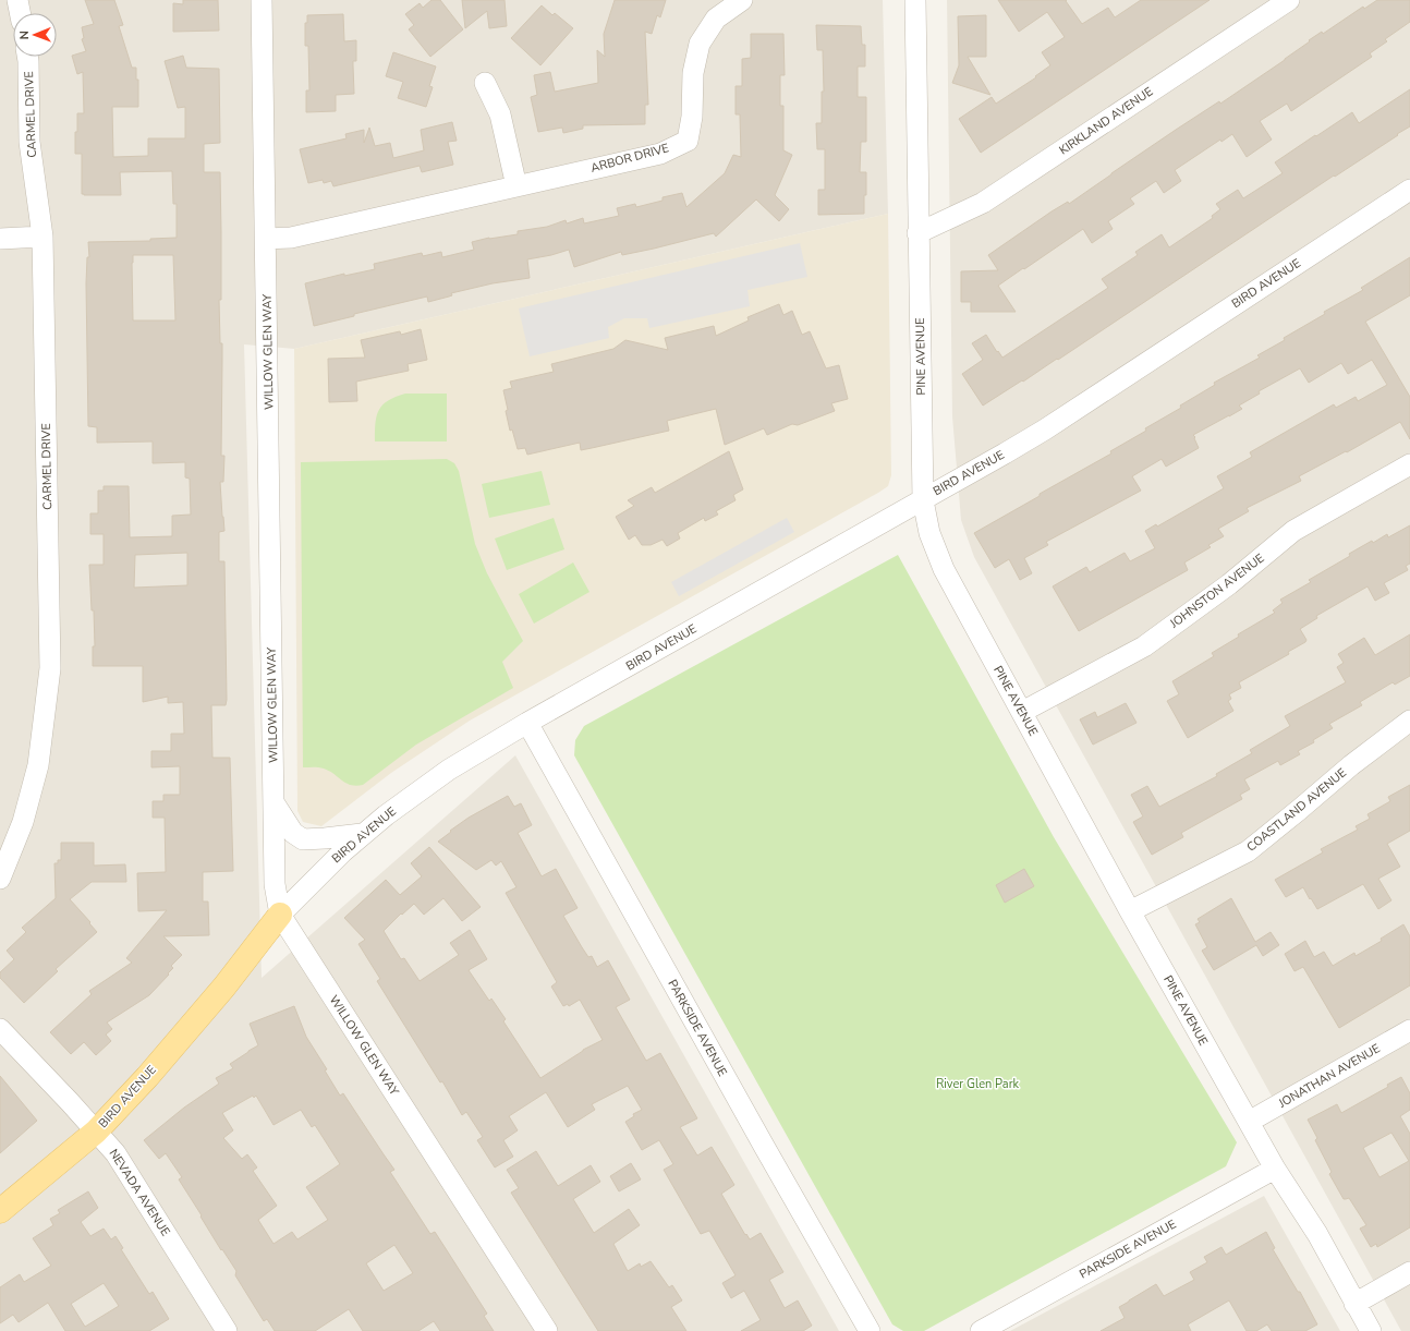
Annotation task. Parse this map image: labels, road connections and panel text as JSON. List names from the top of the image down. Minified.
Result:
{"streets":{"main road":["BIRD AVENUE"],"street":["CARMEL DRIVE","KIRKLAND AVENUE","ARBOR DRIVE","WILLOW GLEN WAY","PINE AVENUE","JOHNSTON AVENUE","COASTLAND AVENUE","PARKSIDE AVENUE","JONATHAN AVENUE","NEVADA AVENUE"]},"crossings":[["KIRKLAND AVENUE","PINE AVENUE"],["ARBOR DRIVE","WILLOW GLEN WAY"],["BIRD AVENUE","WILLOW GLEN WAY"],["BIRD AVENUE","PINE AVENUE"],["BIRD AVENUE","PARKSIDE AVENUE"],["BIRD AVENUE","NEVADA AVENUE"],["PINE AVENUE","JOHNSTON AVENUE"],["PINE AVENUE","COASTLAND AVENUE"],["PINE AVENUE","PARKSIDE AVENUE"],["PINE AVENUE","JONATHAN AVENUE"]],"parks":["River Glen Park"],"north":"left"}
